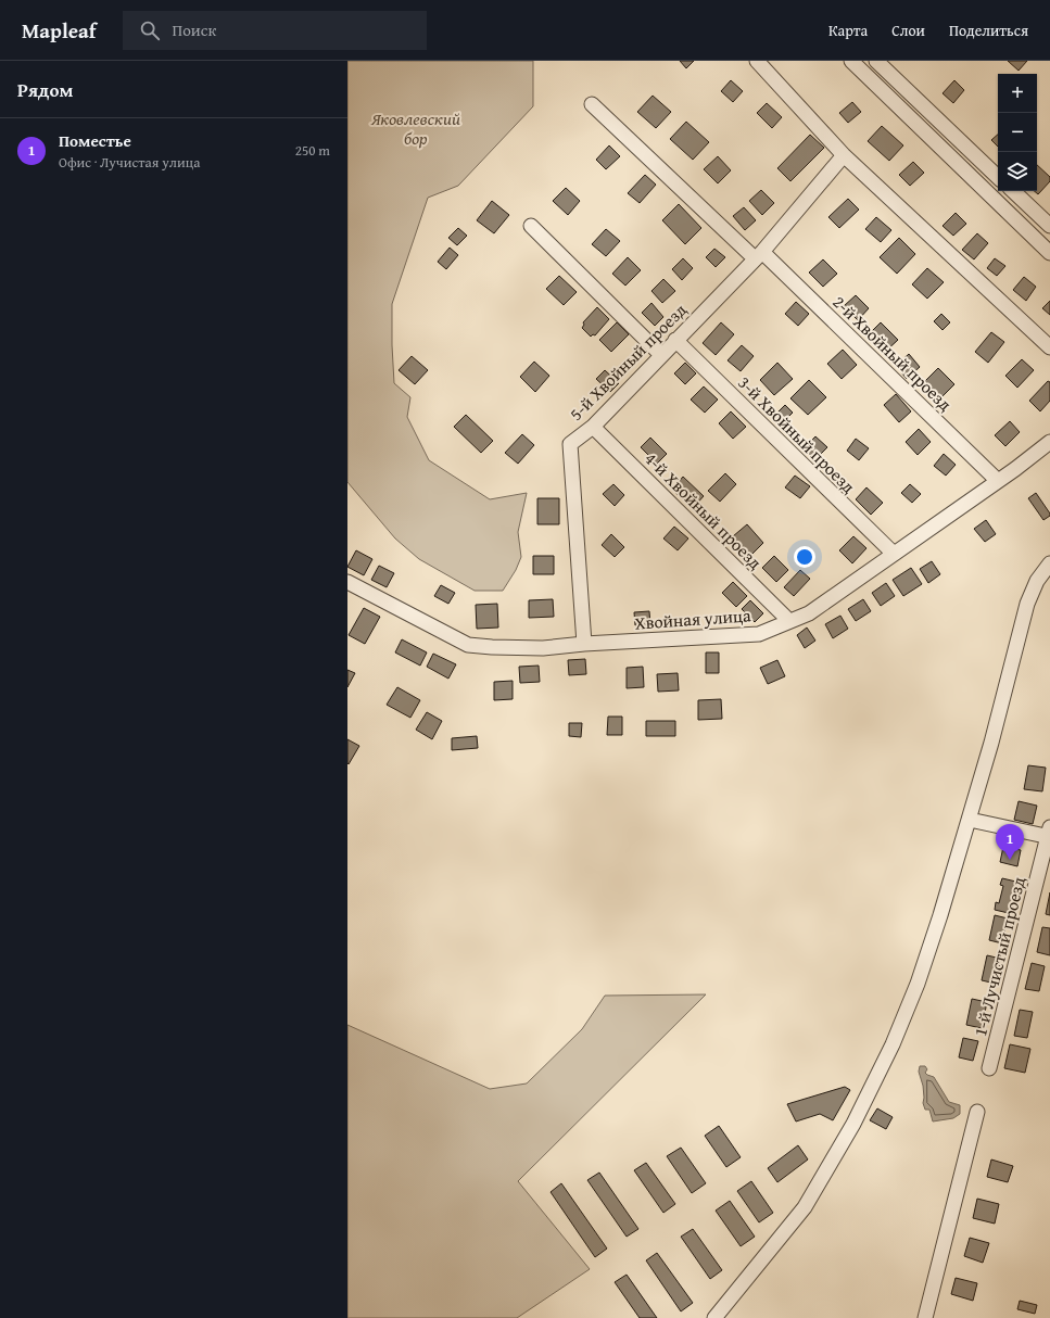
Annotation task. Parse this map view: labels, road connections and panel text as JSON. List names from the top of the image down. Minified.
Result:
{"streets":{"street":["2-й Хвойный проезд","5-й Хвойный проезд","3-й Хвойный проезд","4-й Хвойный проезд","Хвойная улица","1-й Лучистый проезд"]},"crossings":[["2-й Хвойный проезд","5-й Хвойный проезд"],["2-й Хвойный проезд","Хвойная улица"],["5-й Хвойный проезд","3-й Хвойный проезд"],["5-й Хвойный проезд","4-й Хвойный проезд"],["5-й Хвойный проезд","Хвойная улица"],["3-й Хвойный проезд","Хвойная улица"],["4-й Хвойный проезд","Хвойная улица"]],"parks":["Яковлевский бор"],"page":{"header":"Mapleaf","search":"Поиск","nav":["Карта","Слои","Поделиться"],"heading":"Рядом","map_buttons":["+","−"],"list":[{"mark":"1","name":"Поместье","note":"Офис · Лучистая улица","value":"250 m"}],"pins":"1"}}
